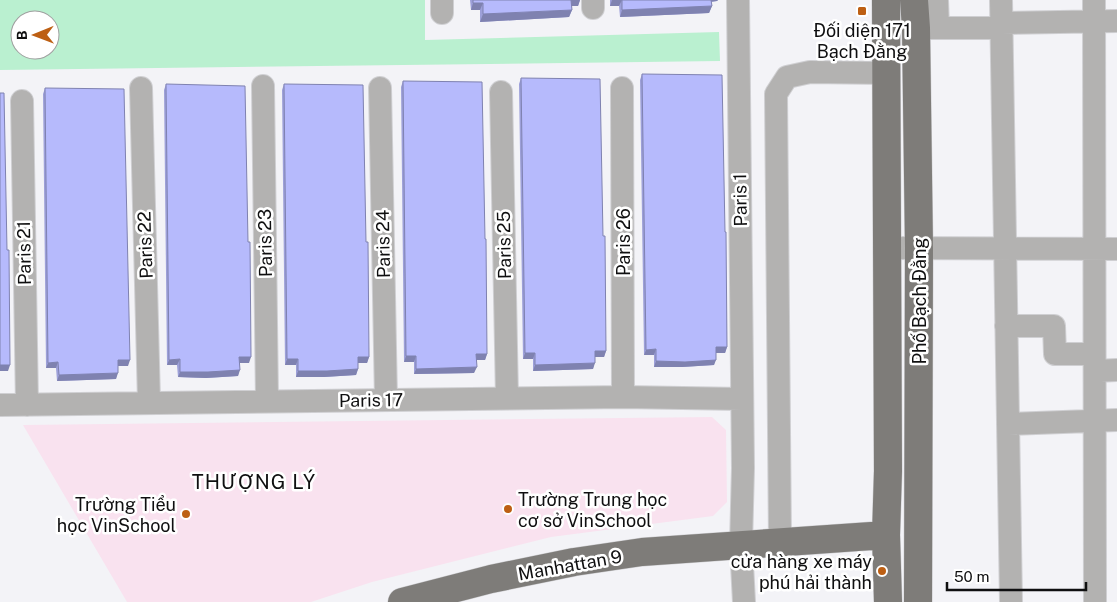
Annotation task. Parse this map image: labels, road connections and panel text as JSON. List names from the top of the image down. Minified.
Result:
{"streets":{"main road":["Phố Bạch Đằng","Manhattan 9"],"street":["Paris 1","Paris 26","Paris 23","Paris 24","Paris 22","Paris 25","Paris 21","Paris 17"]},"crossings":[["Paris 1","Paris 17"],["Paris 1","Manhattan 9"],["Paris 26","Paris 17"],["Paris 23","Paris 17"],["Paris 24","Paris 17"],["Paris 22","Paris 17"],["Paris 25","Paris 17"],["Paris 21","Paris 17"],["Phố Bạch Đằng","Manhattan 9"]],"districts":["THƯỢNG LÝ"],"places":{"transit":["Đối diện 171 Bạch Đằng"],"other":["Trường Trung học cơ sở VinSchool","Trường Tiểu học VinSchool","cửa hàng xe máy phú hải thành"]},"scale_bar":"50 m","north":"left"}
